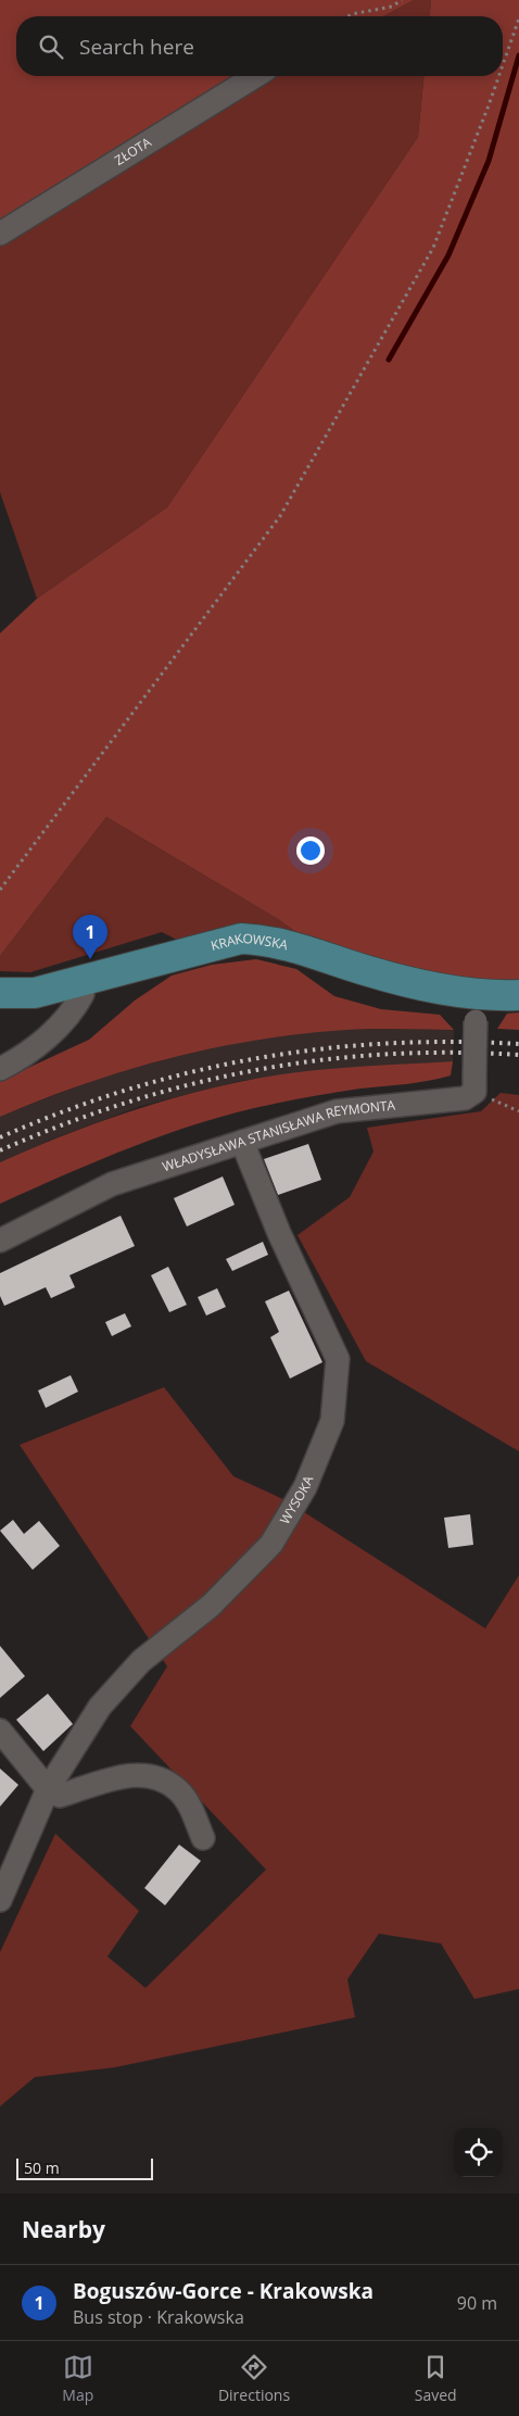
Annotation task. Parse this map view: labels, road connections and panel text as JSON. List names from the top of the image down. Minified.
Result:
{"streets":{"main road":["KRAKOWSKA"],"street":["ZŁOTA","WŁADYSŁAWA STANISŁAWA REYMONTA","WYSOKA"]},"crossings":[["WŁADYSŁAWA STANISŁAWA REYMONTA","WYSOKA"]],"scale_bar":"50 m","page":{"search":"Search here","pins":"1","scale":"50 m","heading":"Nearby","list":[{"mark":"1","name":"Boguszów-Gorce - Krakowska","note":"Bus stop · Krakowska","value":"90 m"}],"nav":["Map","Directions","Saved"]}}
